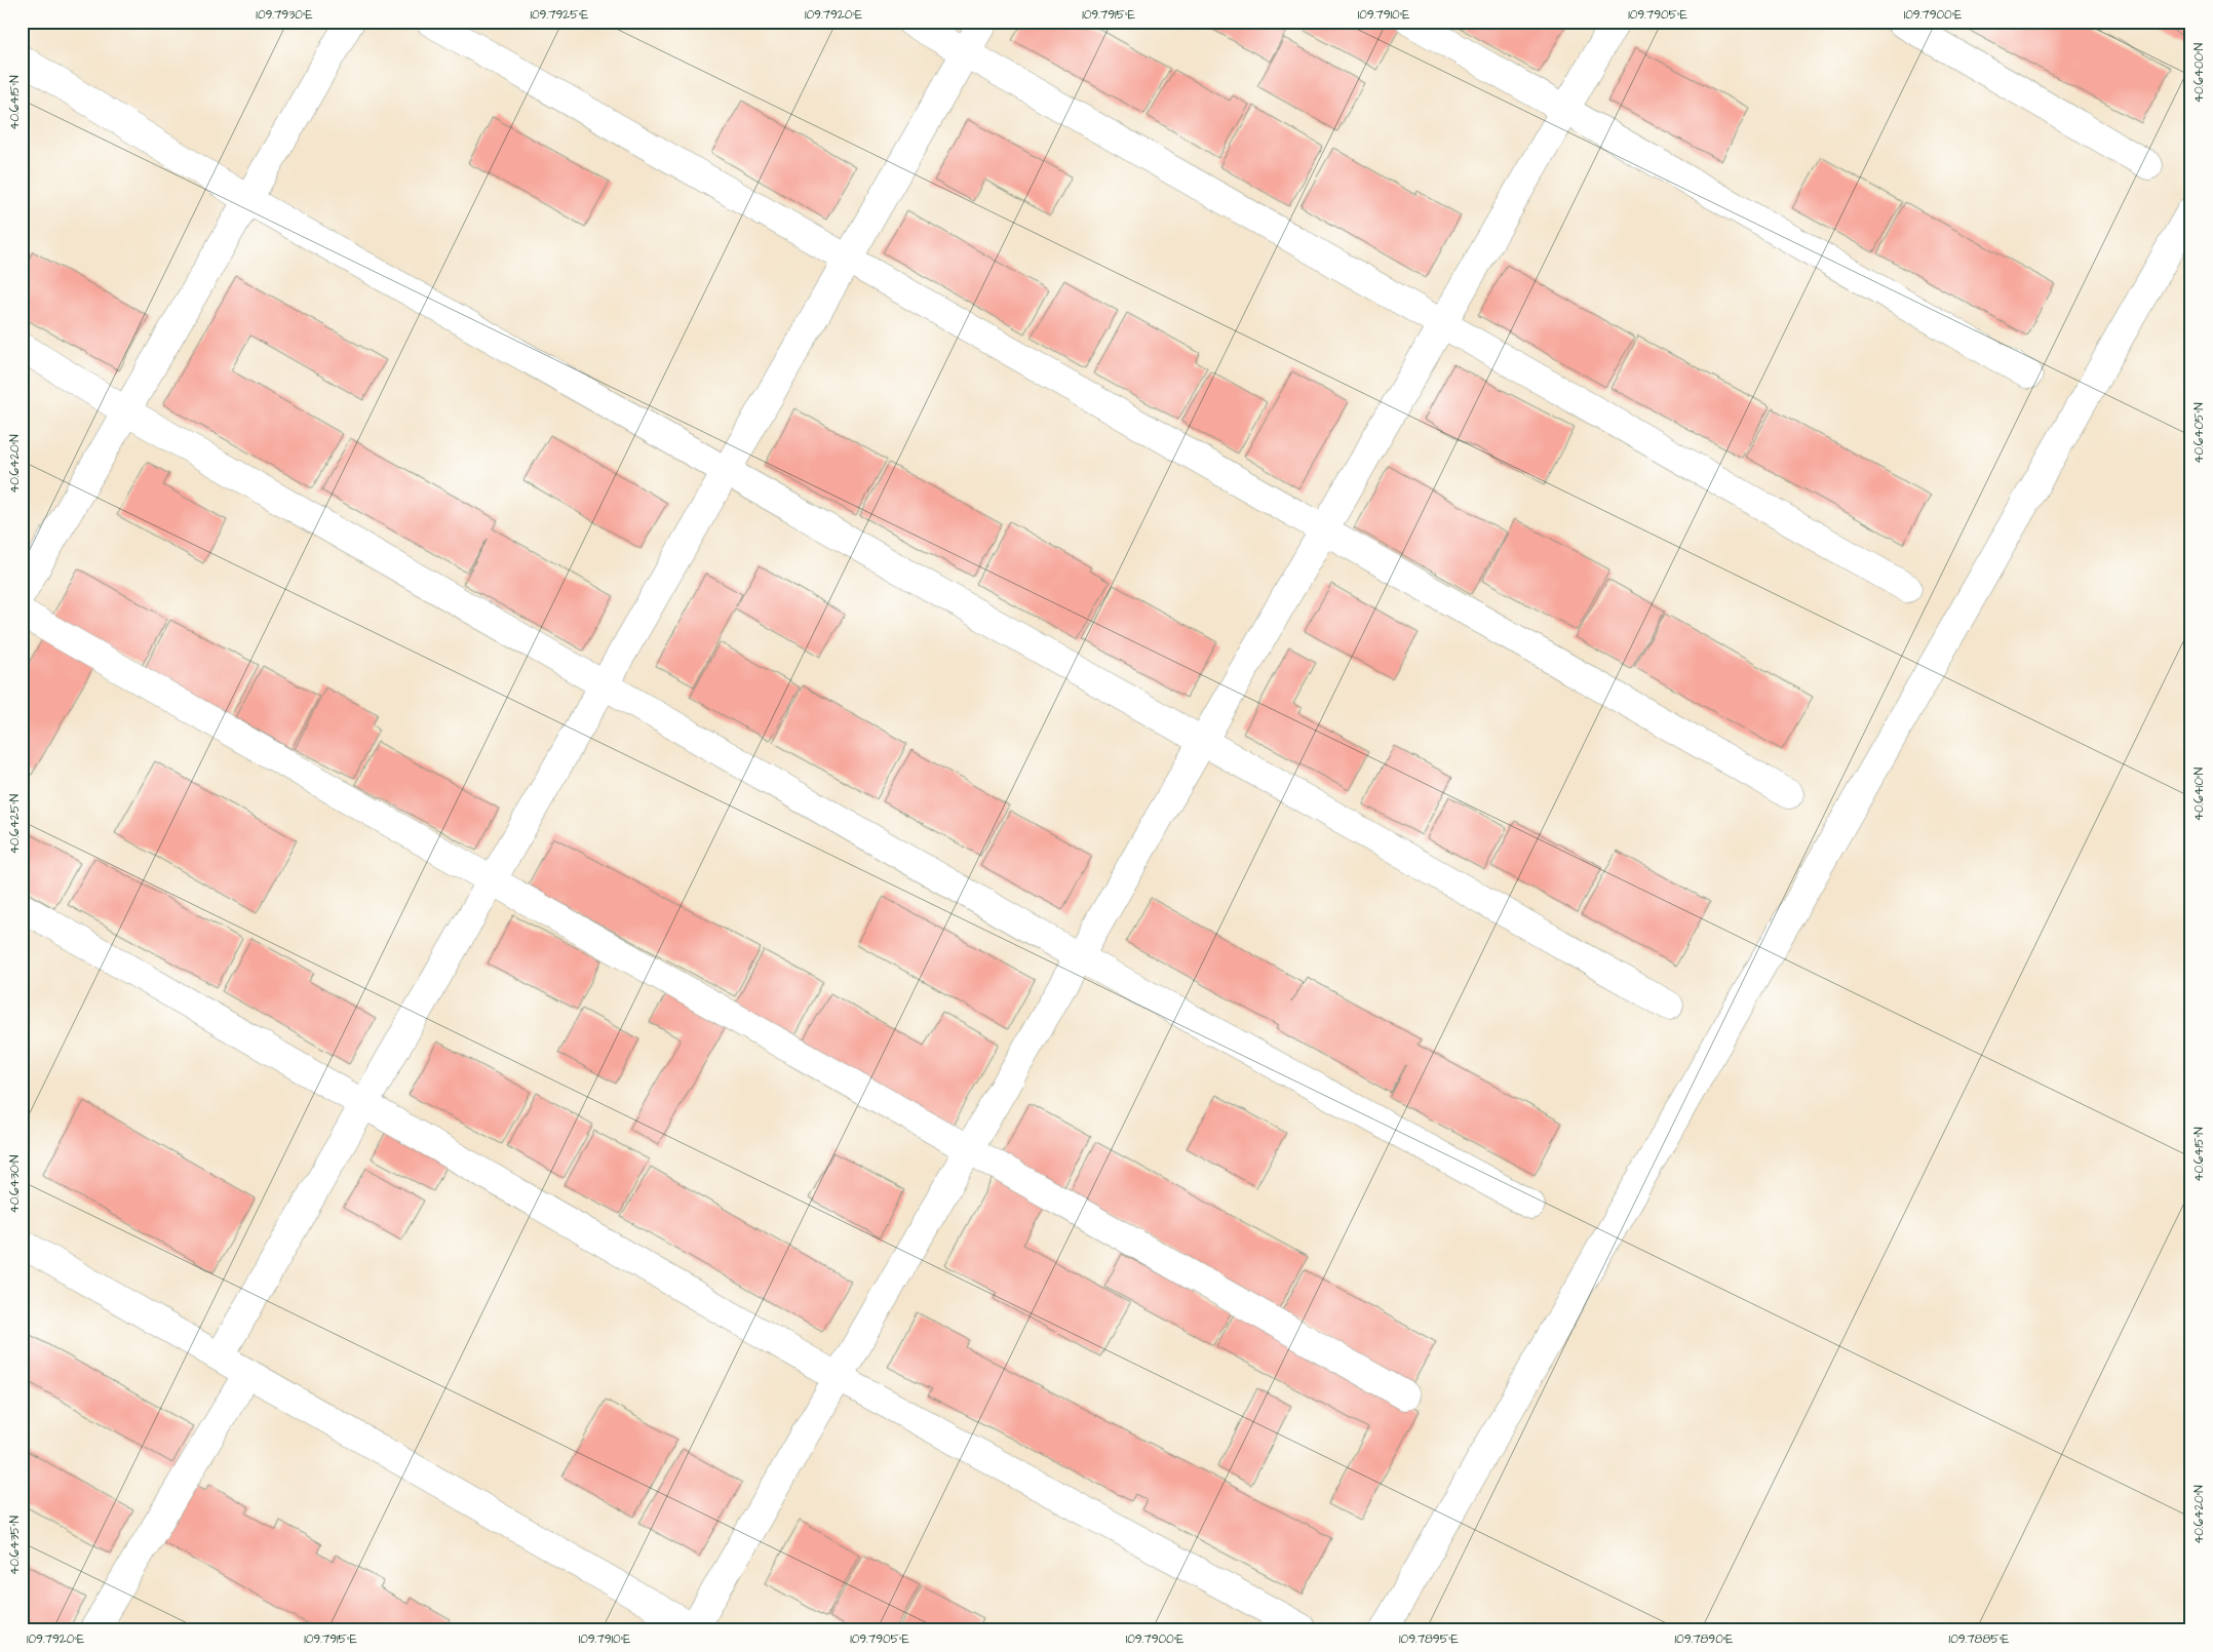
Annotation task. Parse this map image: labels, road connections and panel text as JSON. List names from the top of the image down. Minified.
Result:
{"coordinates":["109.7930°E","109.7925°E","109.7920°E","109.7915°E","109.7910°E","109.7905°E","109.7900°E","40.6400°N","40.6415°N","40.6405°N","40.6420°N","40.6410°N","40.6425°N","40.6430°N","40.6435°N","109.7895°E","109.7890°E","109.7885°E"]}
